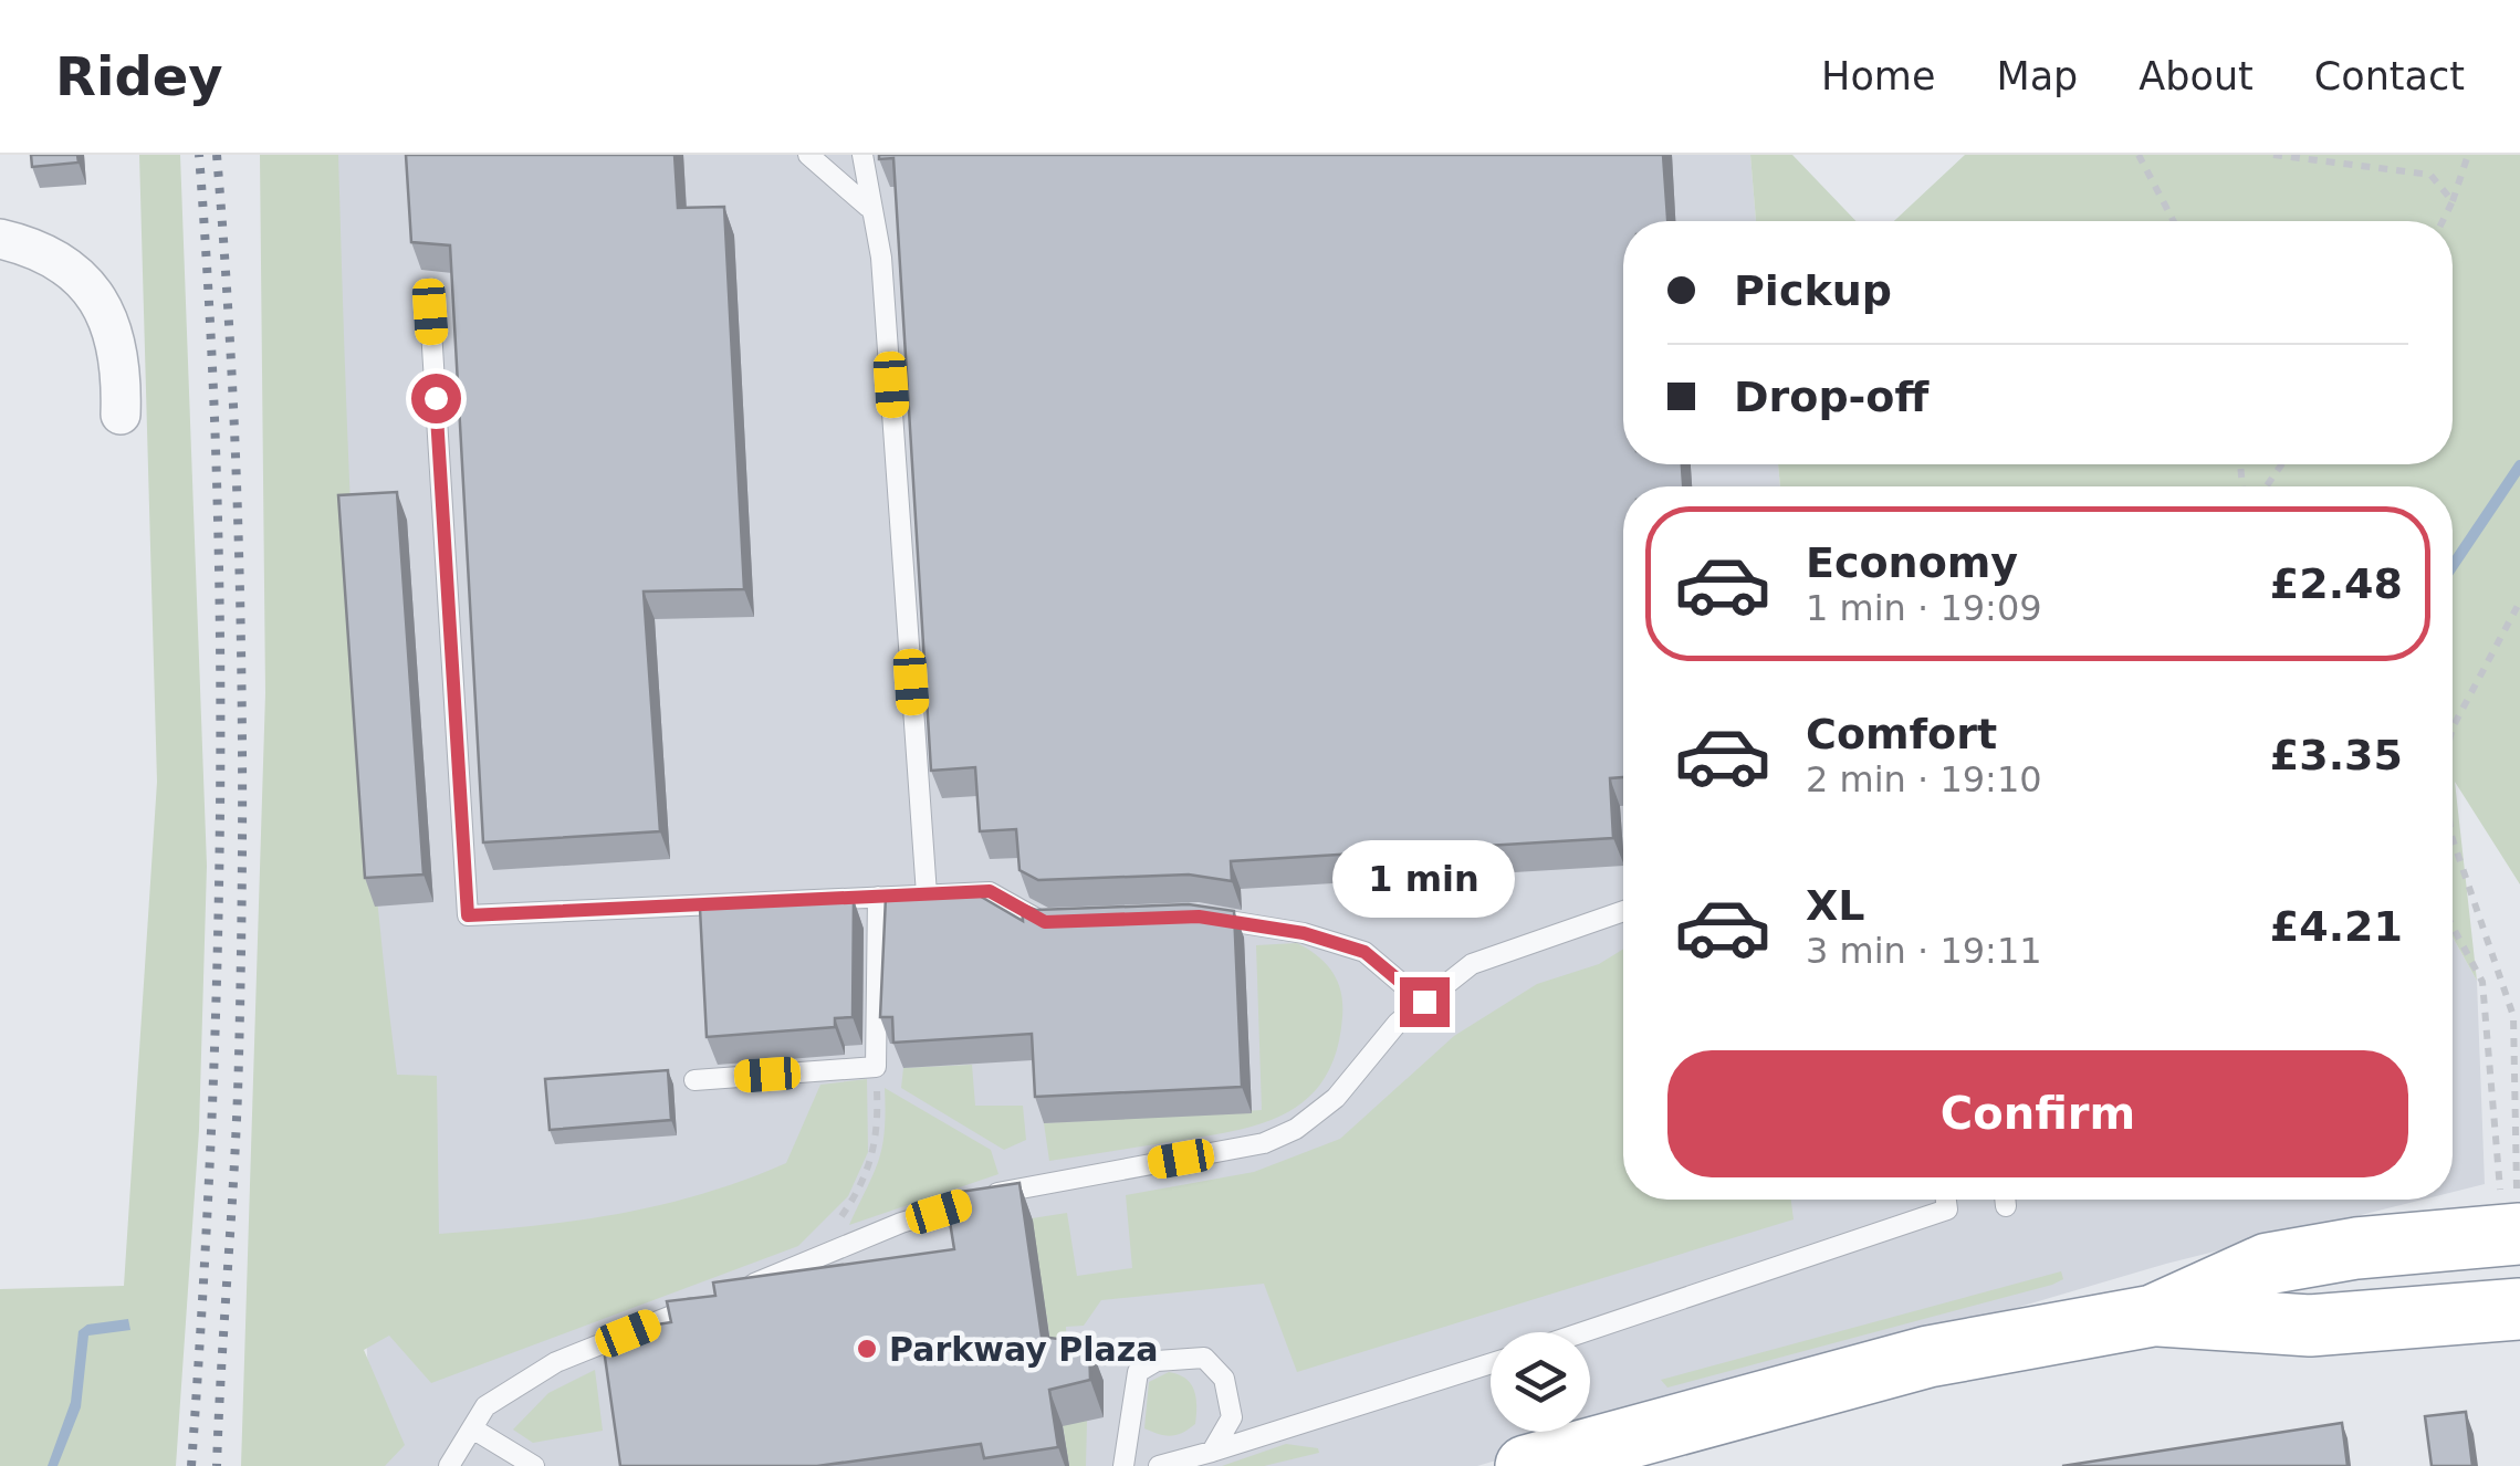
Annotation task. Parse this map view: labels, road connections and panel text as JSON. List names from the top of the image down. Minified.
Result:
{"places":["Parkway Plaza"],"page":{"header":"Ridey","nav":["Home","Map","About","Contact"],"banner":["Pickup","Drop-off"],"list":[{"name":"Economy","note":"1 min · 19:09","value":"£2.48"},{"name":"Comfort","note":"2 min · 19:10","value":"£3.35"},{"name":"XL","note":"3 min · 19:11","value":"£4.21"}],"bubble":"1 min","buttons":"Confirm"}}
